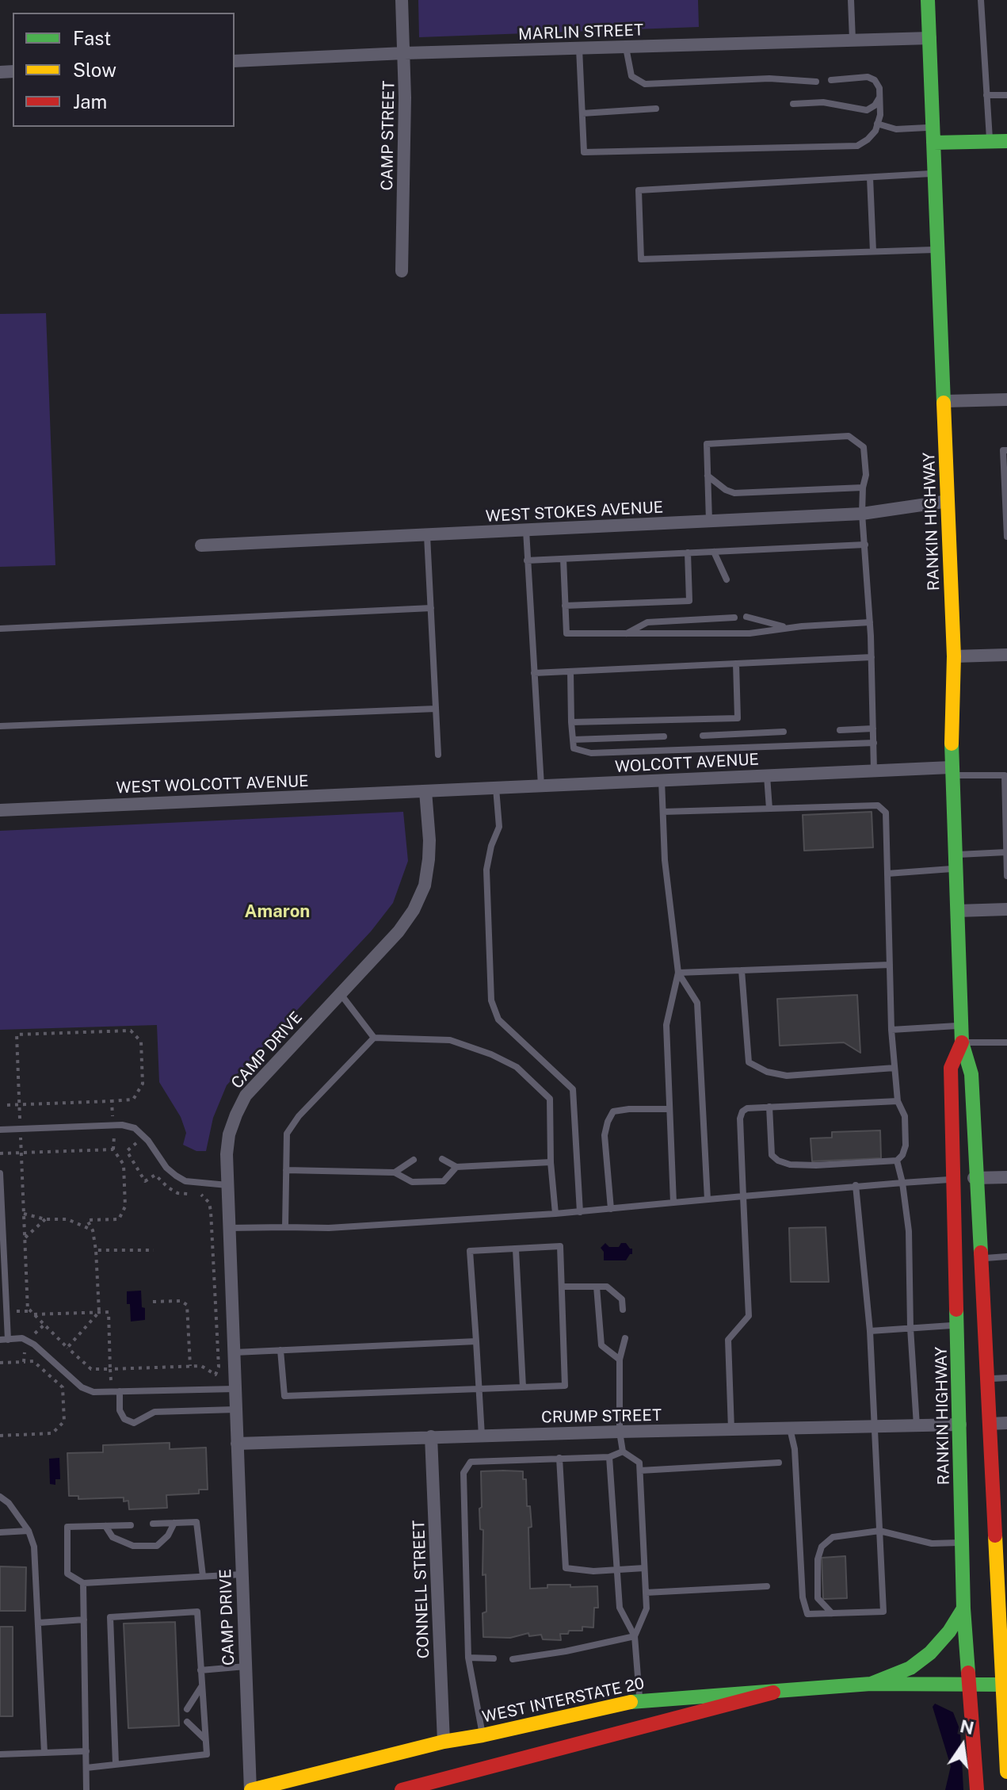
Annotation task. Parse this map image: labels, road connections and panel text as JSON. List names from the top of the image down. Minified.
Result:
{"streets":{"main road":["RANKIN HIGHWAY","WEST INTERSTATE 20"],"street":["MARLIN STREET","CAMP STREET","WEST STOKES AVENUE","WOLCOTT AVENUE","WEST WOLCOTT AVENUE","CAMP DRIVE","CRUMP STREET","CONNELL STREET"]},"crossings":[["MARLIN STREET","CAMP STREET"],["MARLIN STREET","RANKIN HIGHWAY"],["WEST STOKES AVENUE","RANKIN HIGHWAY"],["RANKIN HIGHWAY","WOLCOTT AVENUE"],["RANKIN HIGHWAY","CRUMP STREET"],["RANKIN HIGHWAY","WEST INTERSTATE 20"],["WOLCOTT AVENUE","WEST WOLCOTT AVENUE"],["WOLCOTT AVENUE","CAMP DRIVE"],["WEST WOLCOTT AVENUE","CAMP DRIVE"],["CAMP DRIVE","CRUMP STREET"],["CAMP DRIVE","WEST INTERSTATE 20"],["CRUMP STREET","CONNELL STREET"],["CONNELL STREET","WEST INTERSTATE 20"]],"districts":["Amaron"],"legend":["Fast","Slow","Jam"],"north":"top"}
